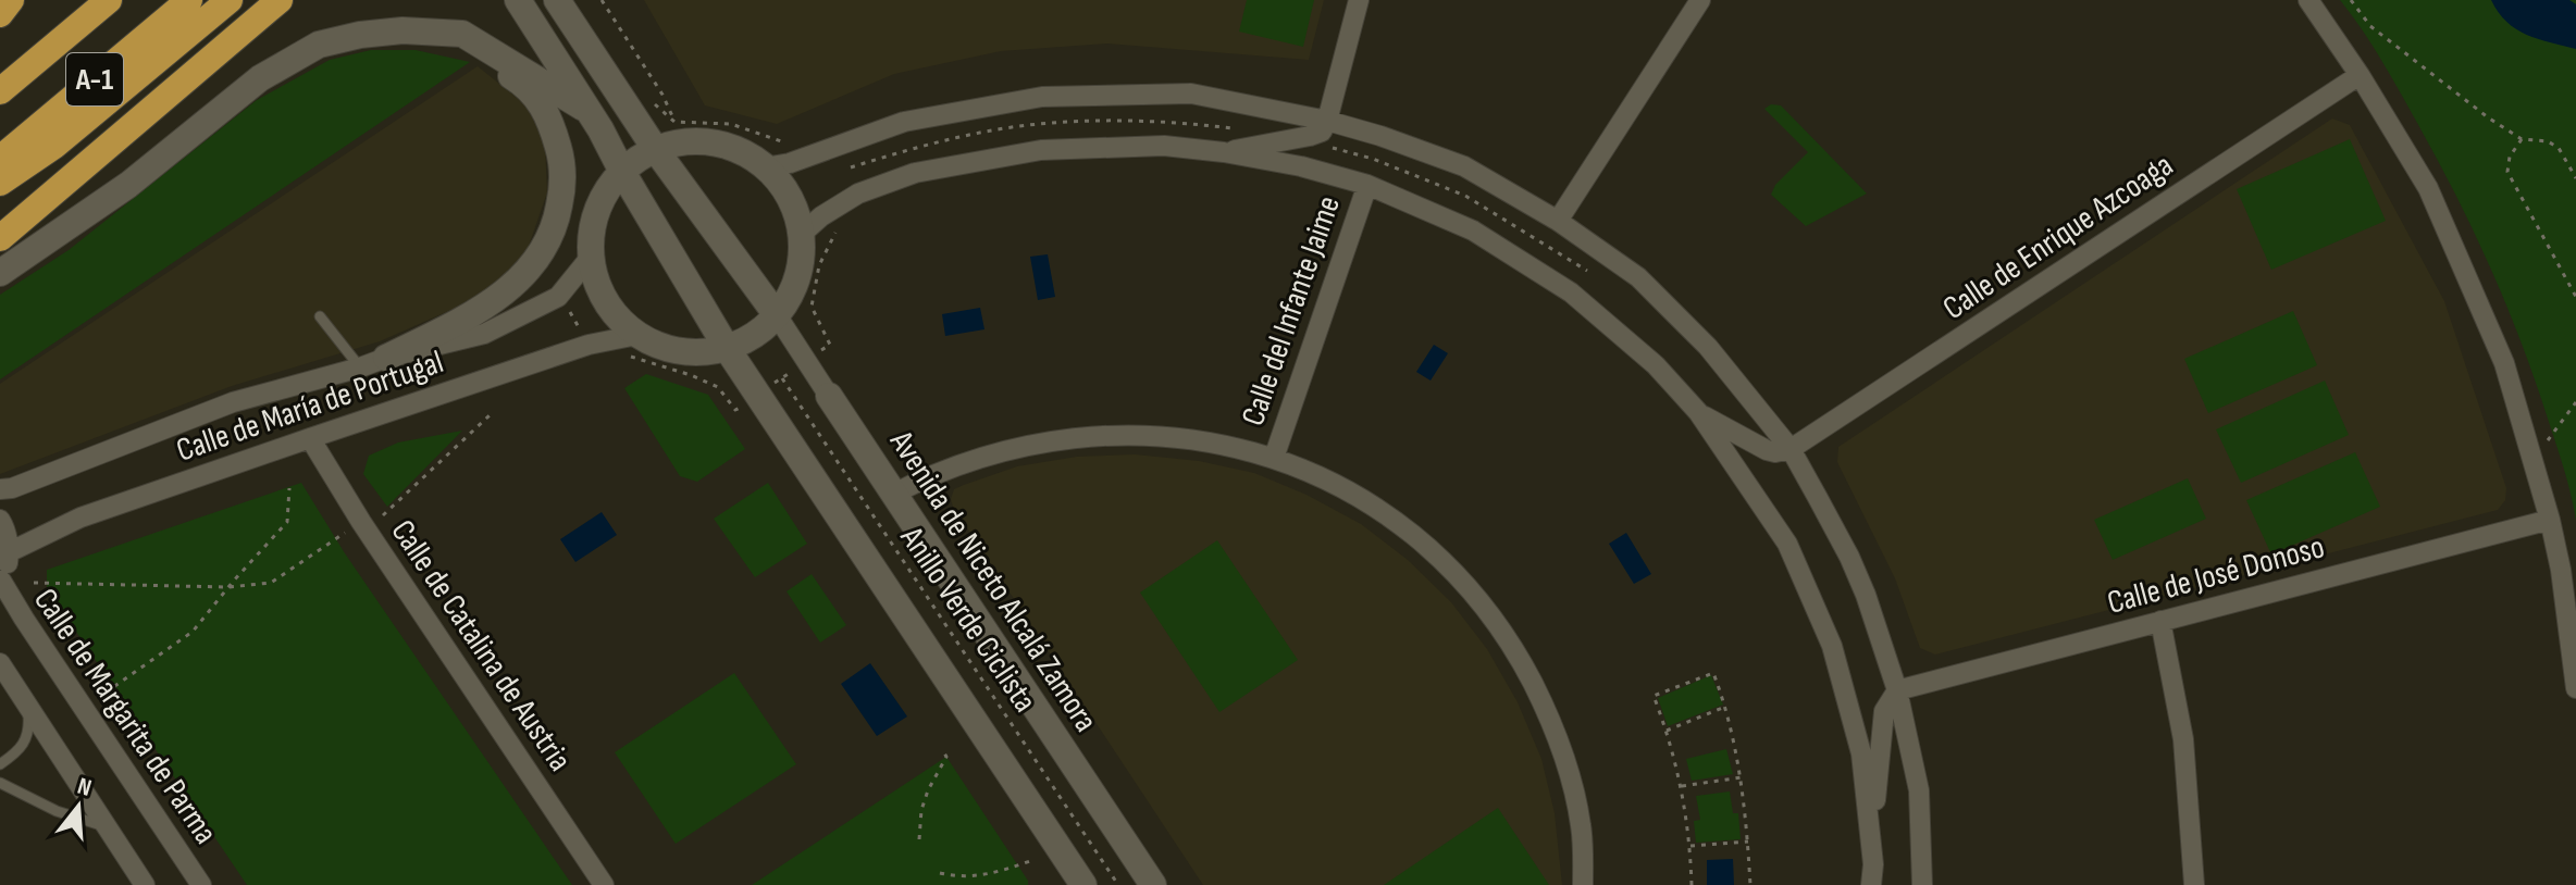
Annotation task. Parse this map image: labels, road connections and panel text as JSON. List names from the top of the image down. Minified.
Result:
{"streets":{"highway":["A-1"],"street":["Calle de Enrique Azcoaga","Calle del Infante Jaime","Calle de María de Portugal","Calle de José Donoso","Avenida de Niceto Alcalá Zamora","Calle de Catalina de Austria","Calle de Margarita de Parma"],"path":["Anillo Verde Ciclista"]},"crossings":[["Calle de María de Portugal","Calle de Catalina de Austria"]],"north":"top"}
